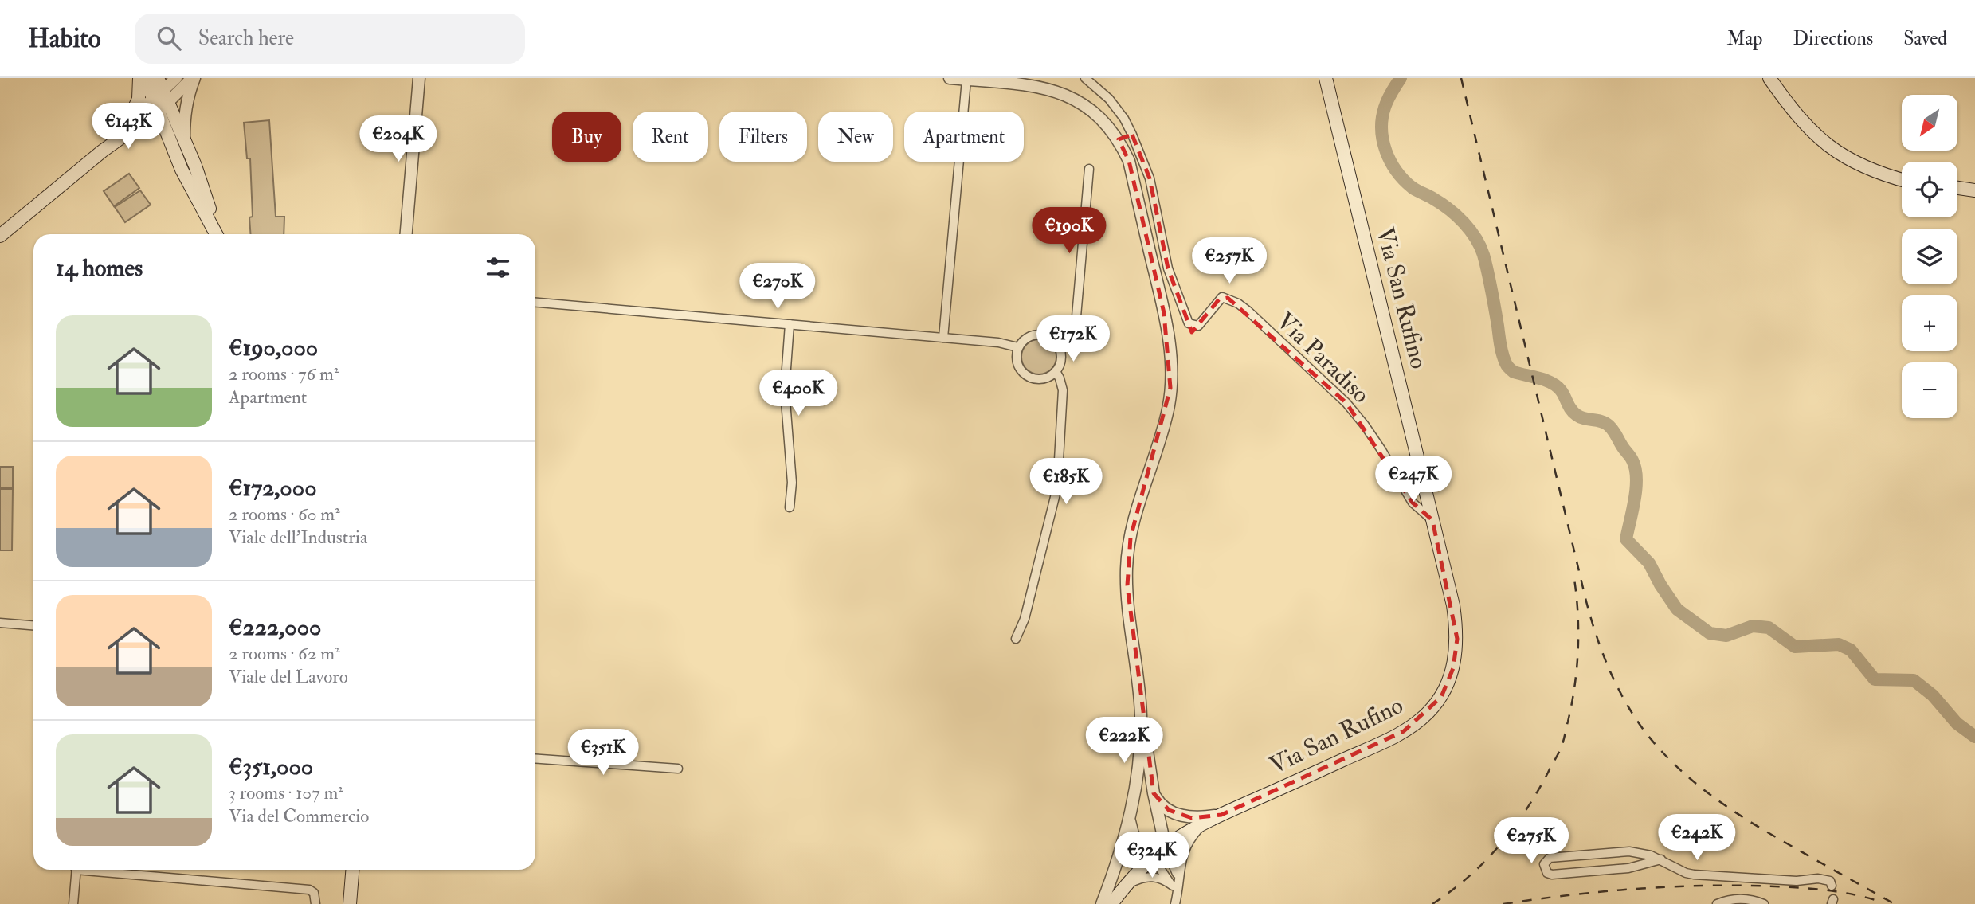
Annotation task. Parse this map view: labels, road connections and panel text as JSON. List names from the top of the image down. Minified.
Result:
{"streets":{"main road":["Via San Rufino"],"street":["Via Paradiso"]},"crossings":[["Via San Rufino","Via Paradiso"]],"north":"bottom left","page":{"header":"Habito","search":"Search here","nav":["Map","Directions","Saved"],"map_buttons":["+","−"],"price":["€143K","€204K","€190K","€257K","€270K","€172K","€400K","€247K","€185K","€222K","€351K","€242K","€275K","€324K"],"chip":["Buy","Rent","Filters","New","Apartment"],"heading":"14 homes","list":[{"name":"€190,000","note":"2 rooms · 76 m² · Apartment"},{"name":"€172,000","note":"2 rooms · 60 m² · Viale dell'Industria"},{"name":"€222,000","note":"2 rooms · 62 m² · Viale del Lavoro"},{"name":"€351,000","note":"3 rooms · 107 m² · Via del Commercio"}]}}
